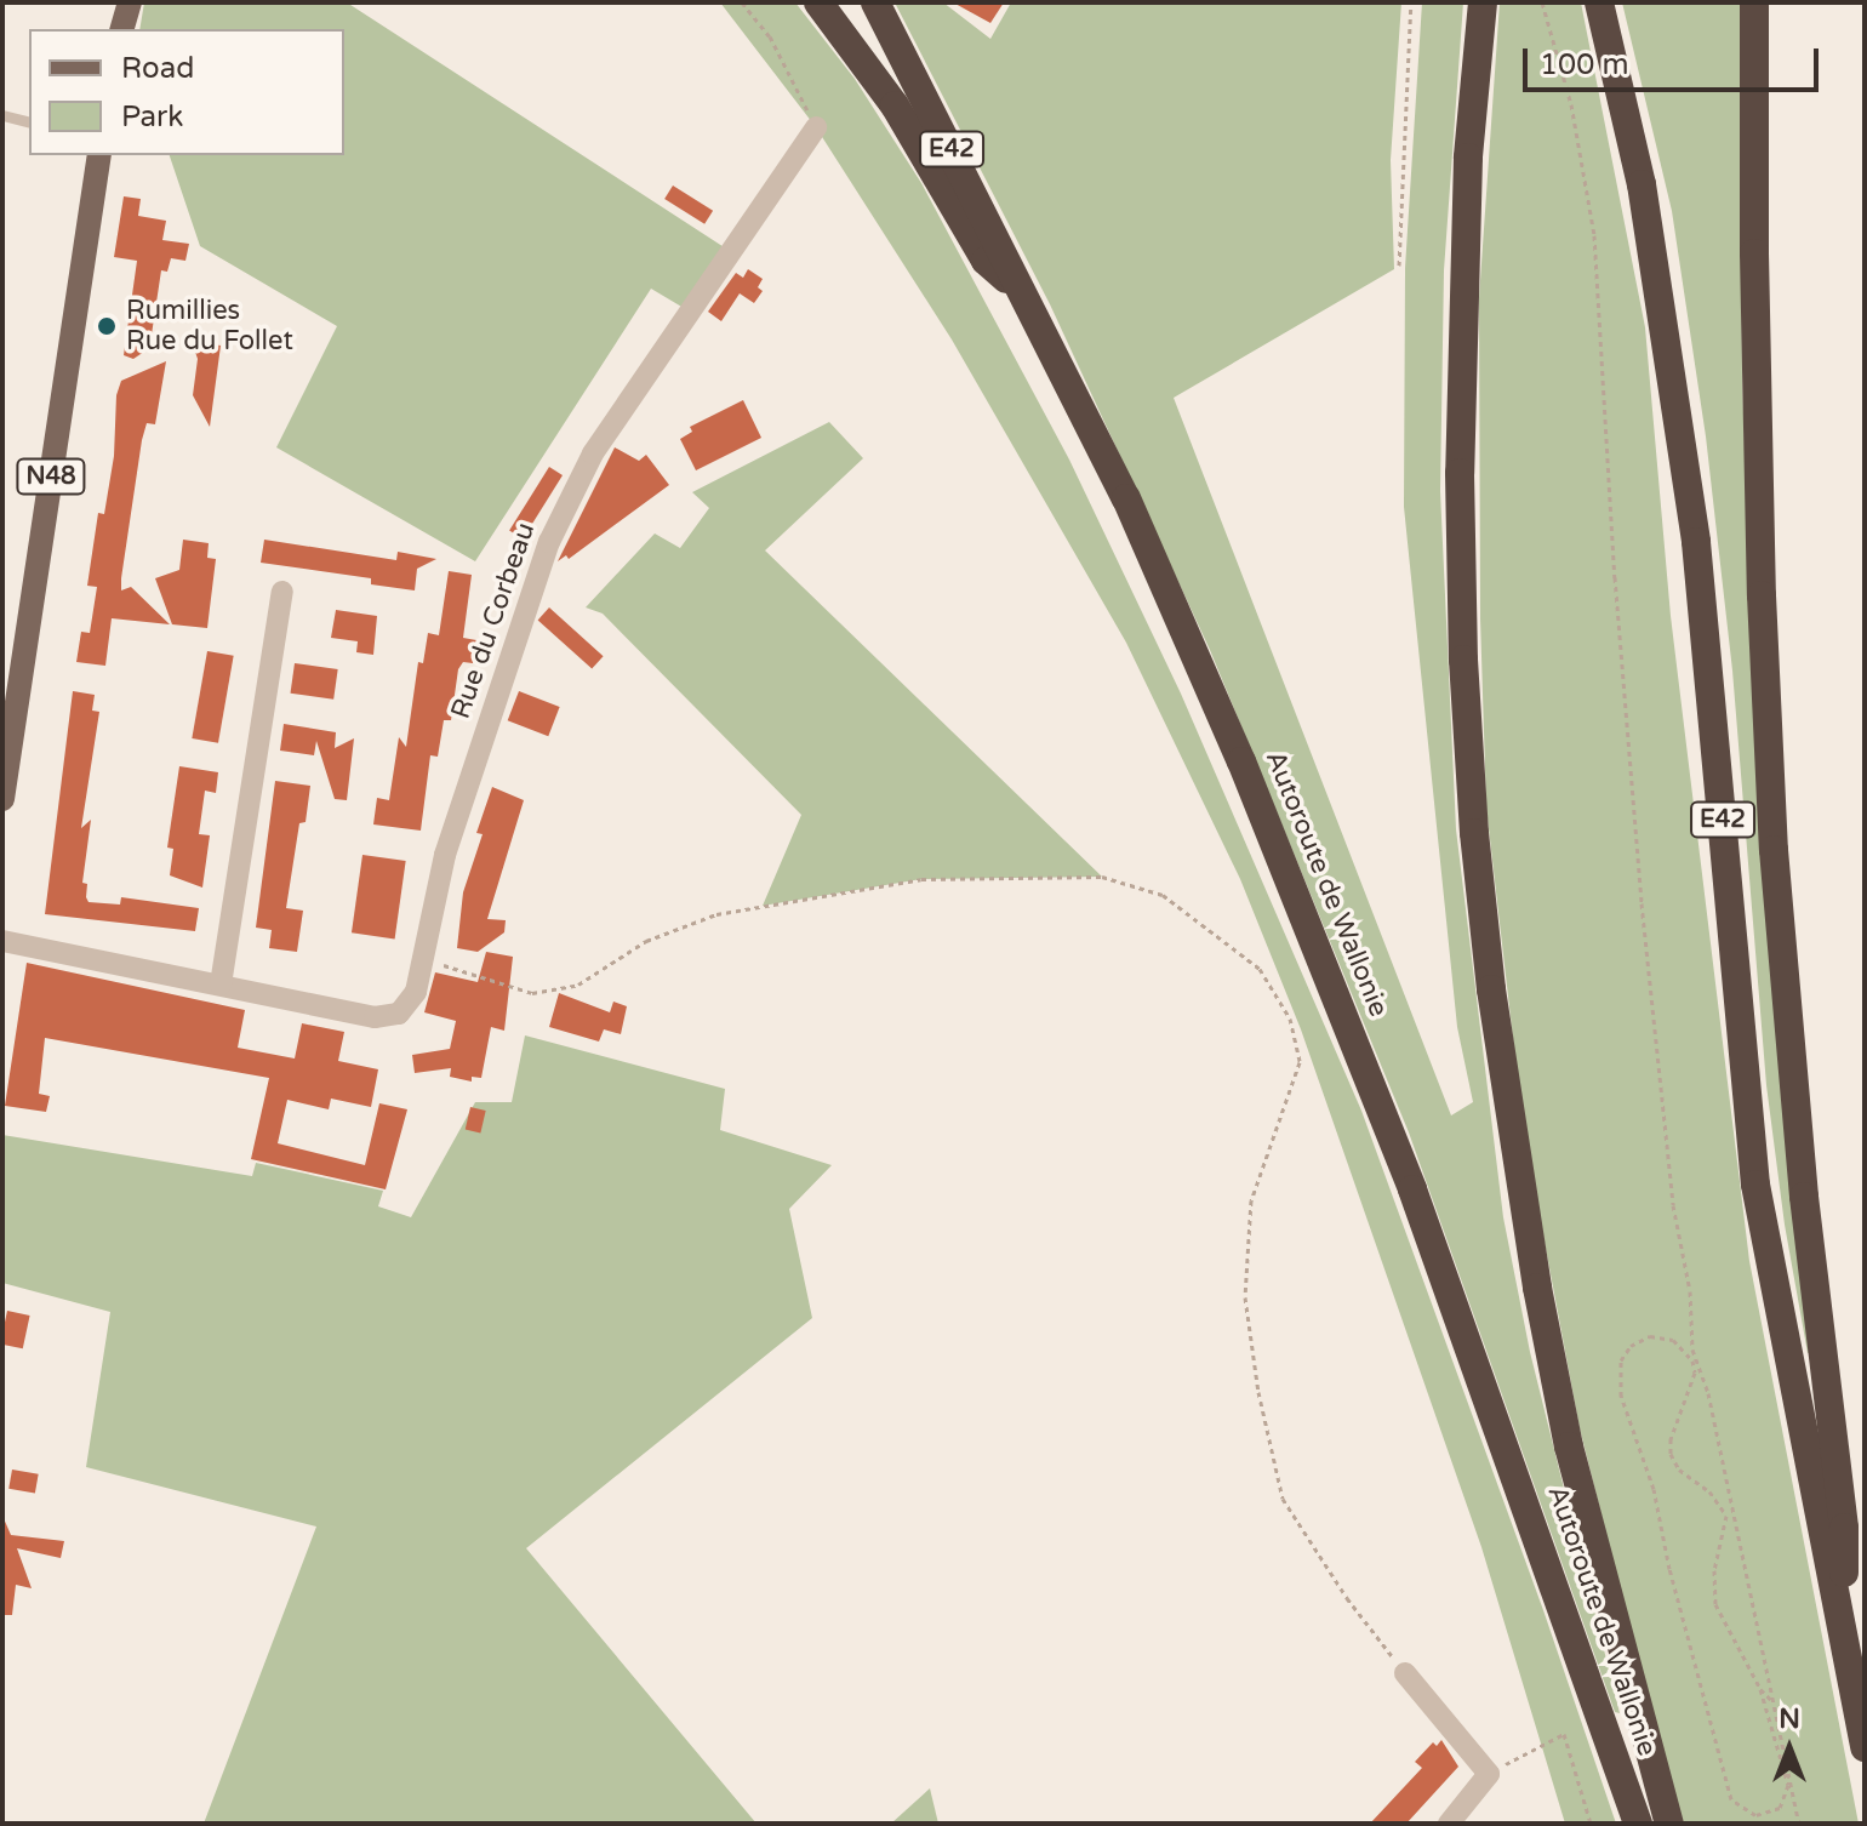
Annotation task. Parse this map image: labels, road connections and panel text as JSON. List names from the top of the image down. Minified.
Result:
{"streets":{"highway":["E42","Autoroute de Wallonie"],"main road":["N48"],"street":["Rue du Corbeau"]},"places":["Rumillies Rue du Follet"],"legend":["Road","Park"],"scale_bar":"100 m","north":"top"}
